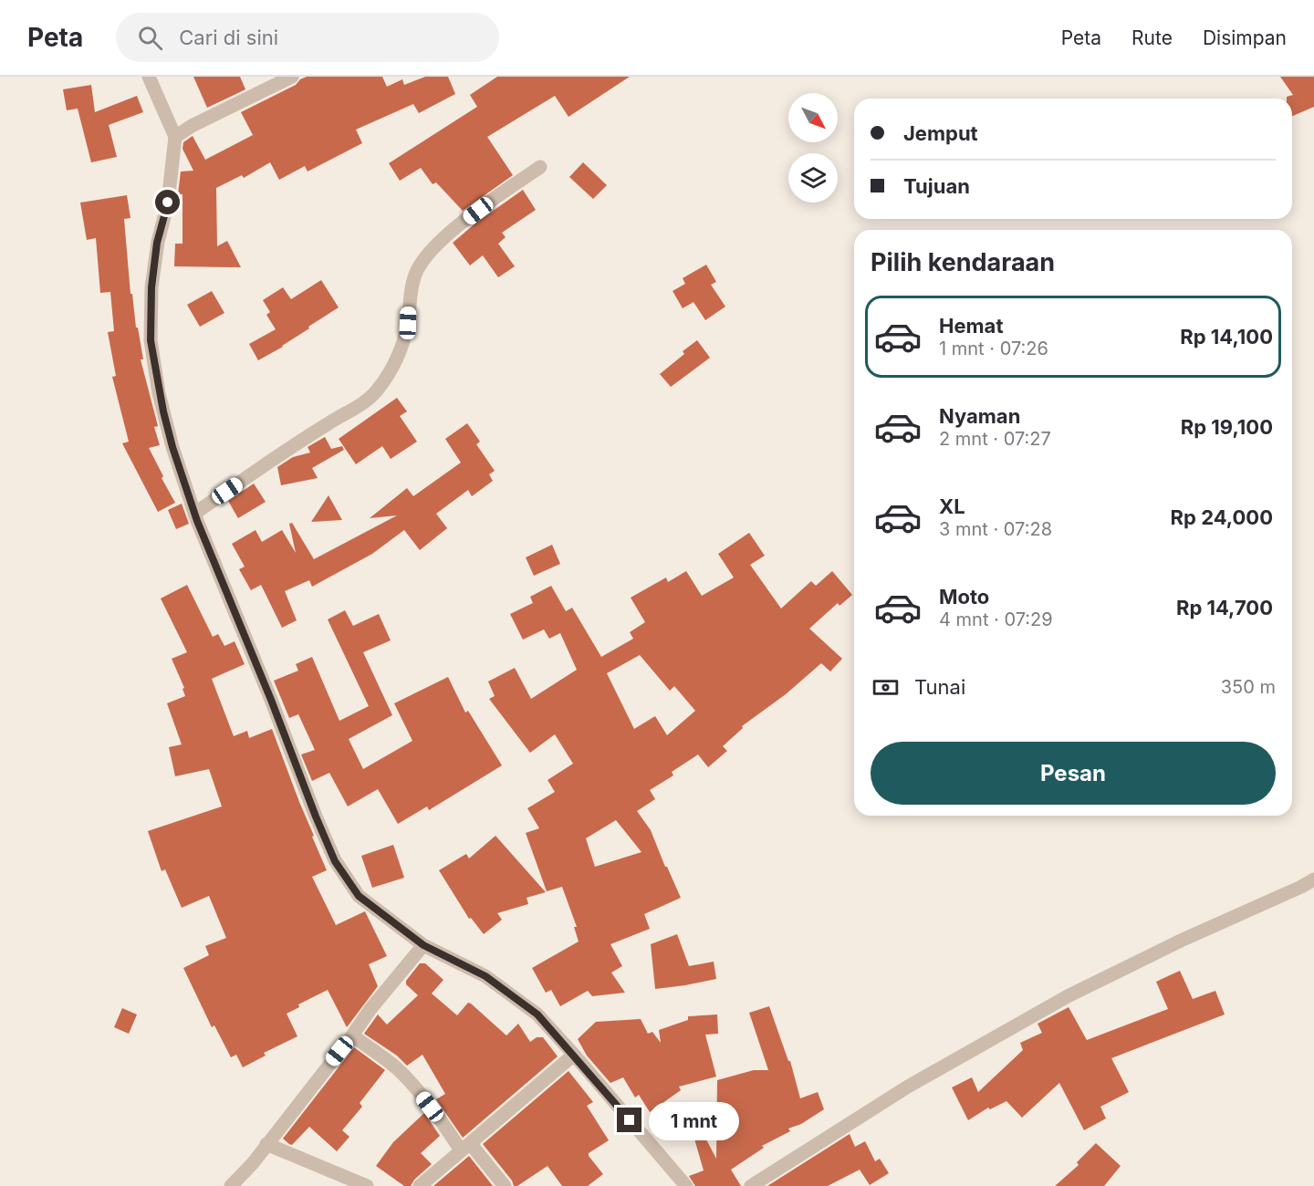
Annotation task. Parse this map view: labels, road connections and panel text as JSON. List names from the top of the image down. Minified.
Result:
{"north":"bottom right","page":{"header":"Peta","search":"Cari di sini","nav":["Peta","Rute","Disimpan"],"banner":["Jemput","Tujuan"],"heading":"Pilih kendaraan","list":[{"name":"Hemat","note":"1 mnt · 07:26","value":"Rp 14,100"},{"name":"Nyaman","note":"2 mnt · 07:27","value":"Rp 19,100"},{"name":"XL","note":"3 mnt · 07:28","value":"Rp 24,000"},{"name":"Moto","note":"4 mnt · 07:29","value":"Rp 14,700"}],"pay":["Tunai","350 m"],"buttons":"Pesan","bubble":"1 mnt"}}
